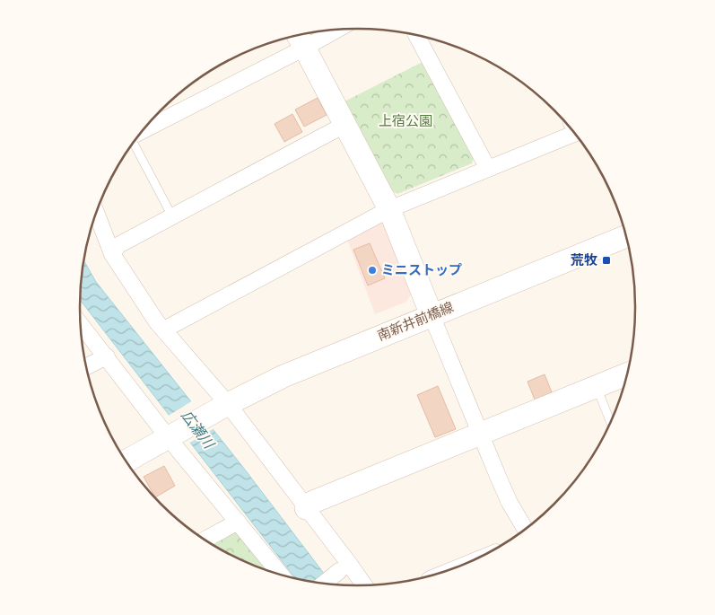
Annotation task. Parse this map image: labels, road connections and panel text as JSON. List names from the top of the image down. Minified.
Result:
{"streets":{"street":["南新井前橋線"]},"water":["広瀬川"],"parks":["上宿公園"],"places":{"transit":["荒牧"],"other":["ミニストップ"]}}
